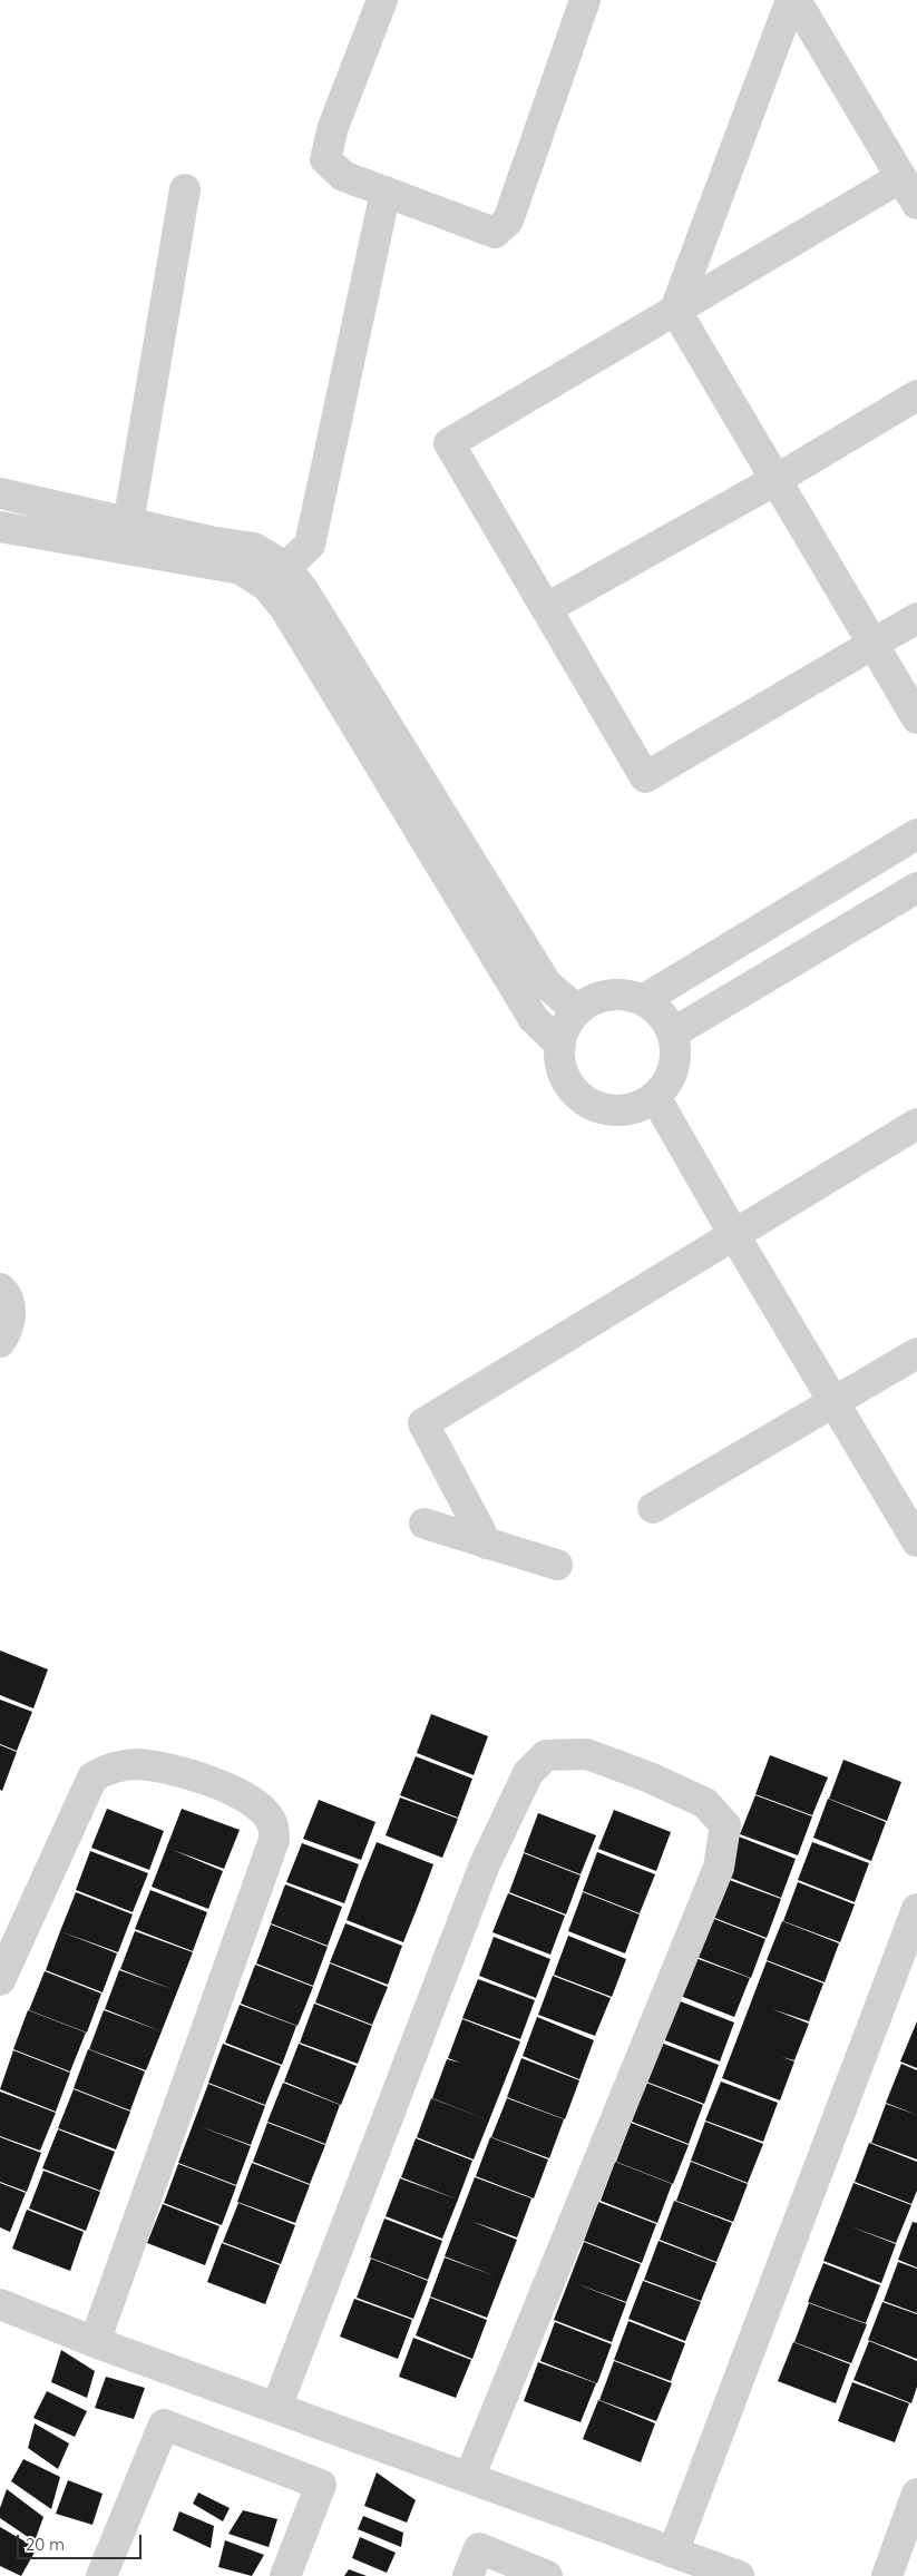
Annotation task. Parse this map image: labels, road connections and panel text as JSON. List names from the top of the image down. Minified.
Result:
{"scale_bar":"20 m"}
